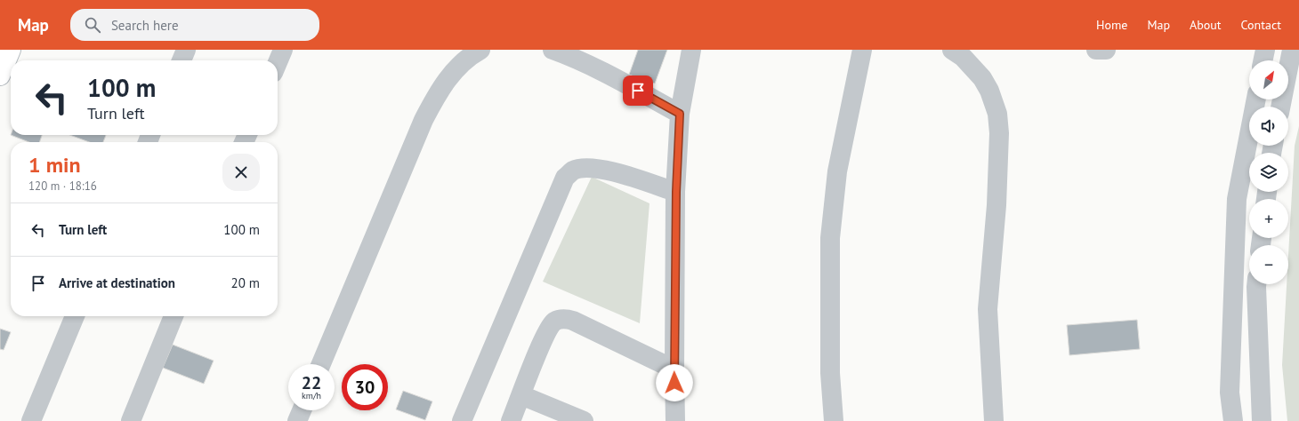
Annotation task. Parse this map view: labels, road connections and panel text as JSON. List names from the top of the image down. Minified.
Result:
{"north":"top right","page":{"header":"Map","search":"Search here","nav":["Home","Map","About","Contact"],"map_buttons":["+","−"],"turn":["100 m","Turn left"],"heading":["1 min","120 m · 18:16"],"list":[{"name":"Turn left","value":"100 m"},{"name":"Arrive at destination","value":"20 m"}],"speed":"22 km/h","limit":"30"}}
